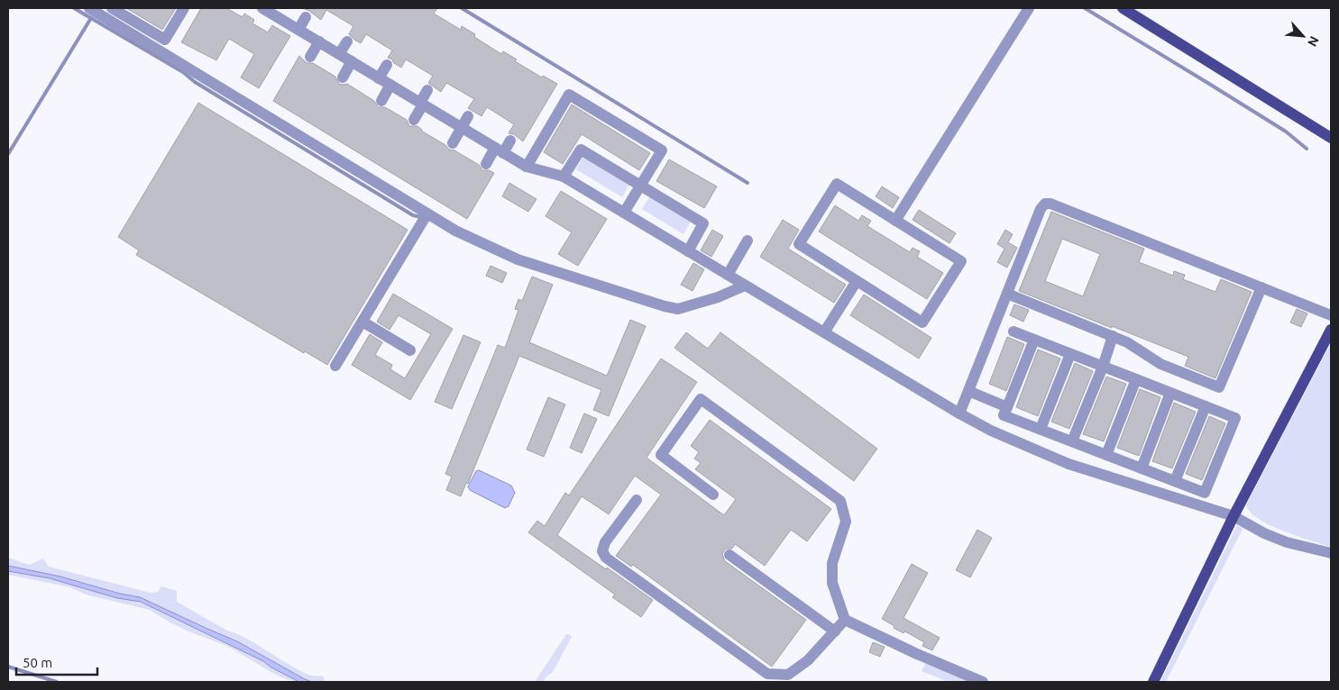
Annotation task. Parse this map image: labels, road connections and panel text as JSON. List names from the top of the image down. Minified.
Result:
{"scale_bar":"50 m","north":"bottom right"}
